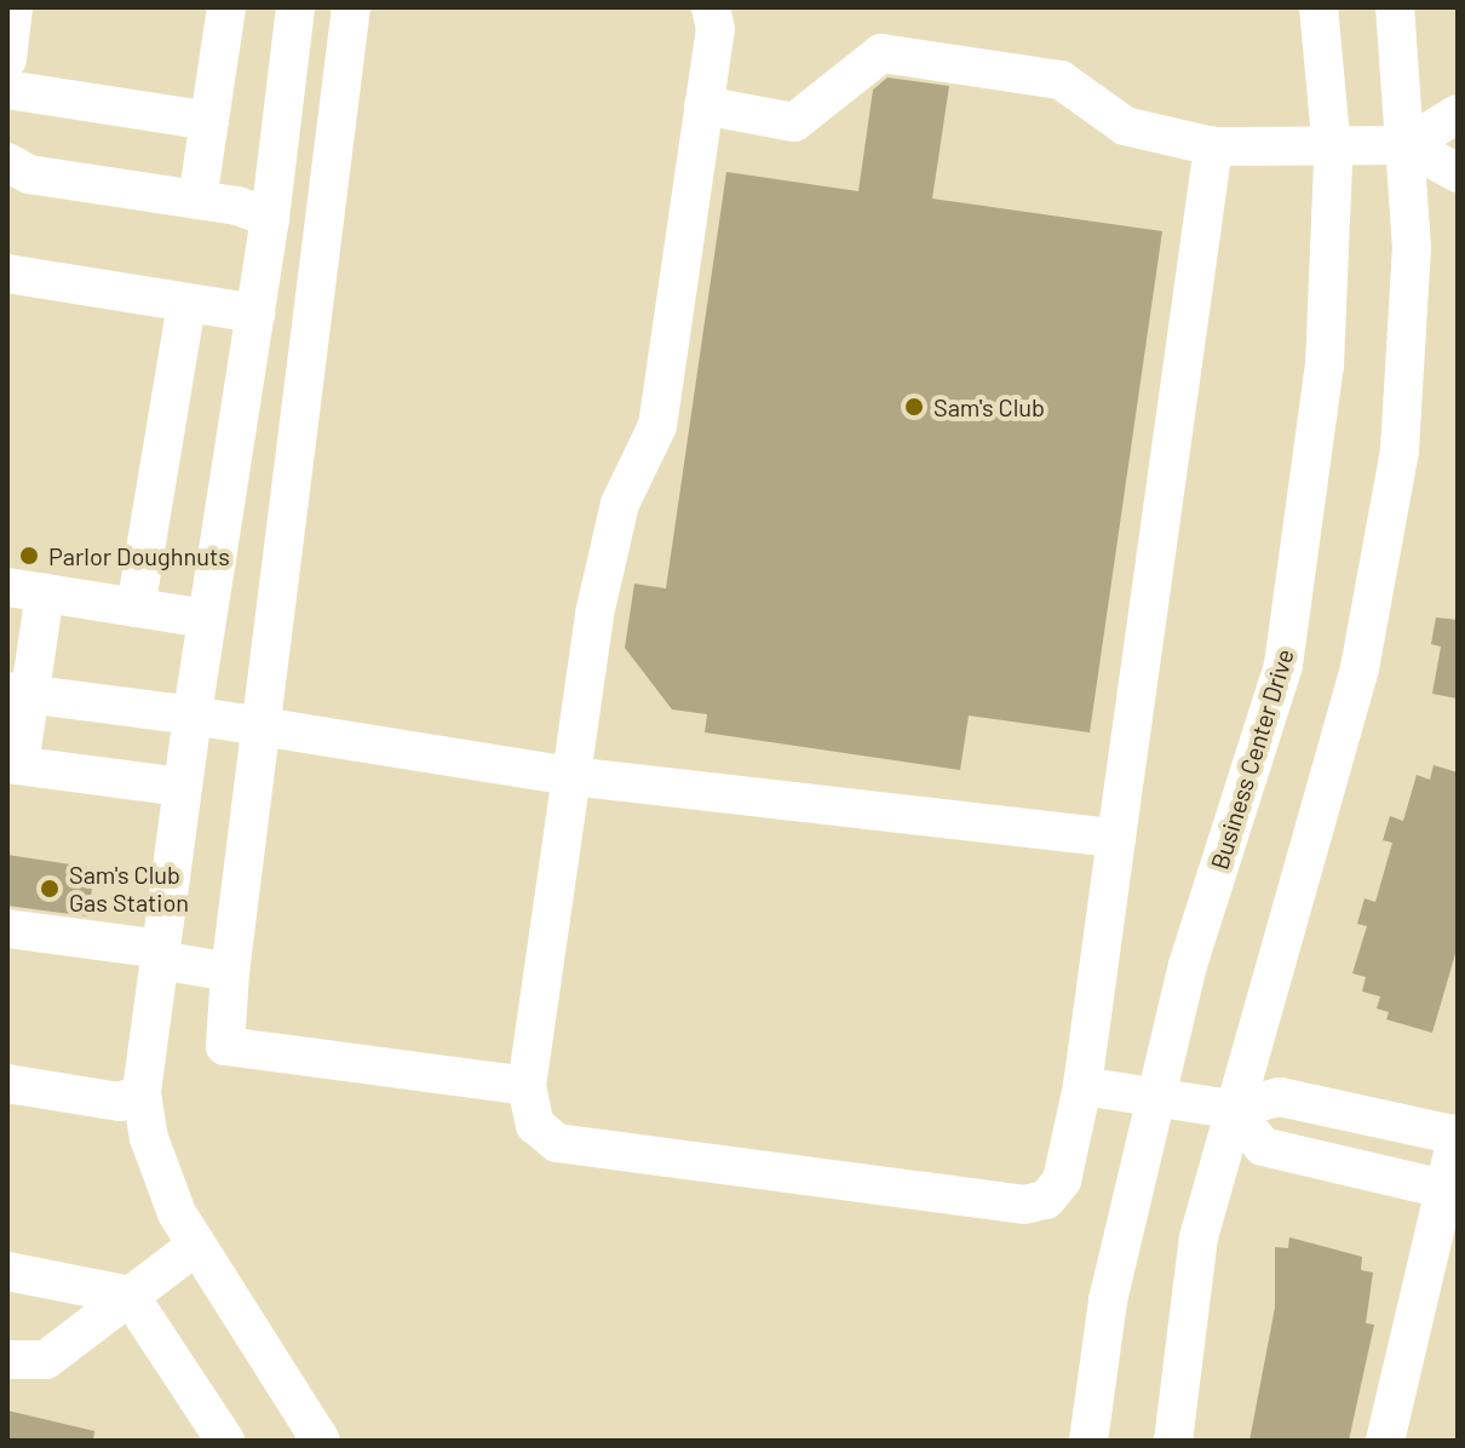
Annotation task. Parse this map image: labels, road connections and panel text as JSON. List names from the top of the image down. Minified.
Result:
{"streets":{"street":["Business Center Drive"]},"places":["Sam's Club","Parlor Doughnuts","Sam's Club Gas Station"]}
